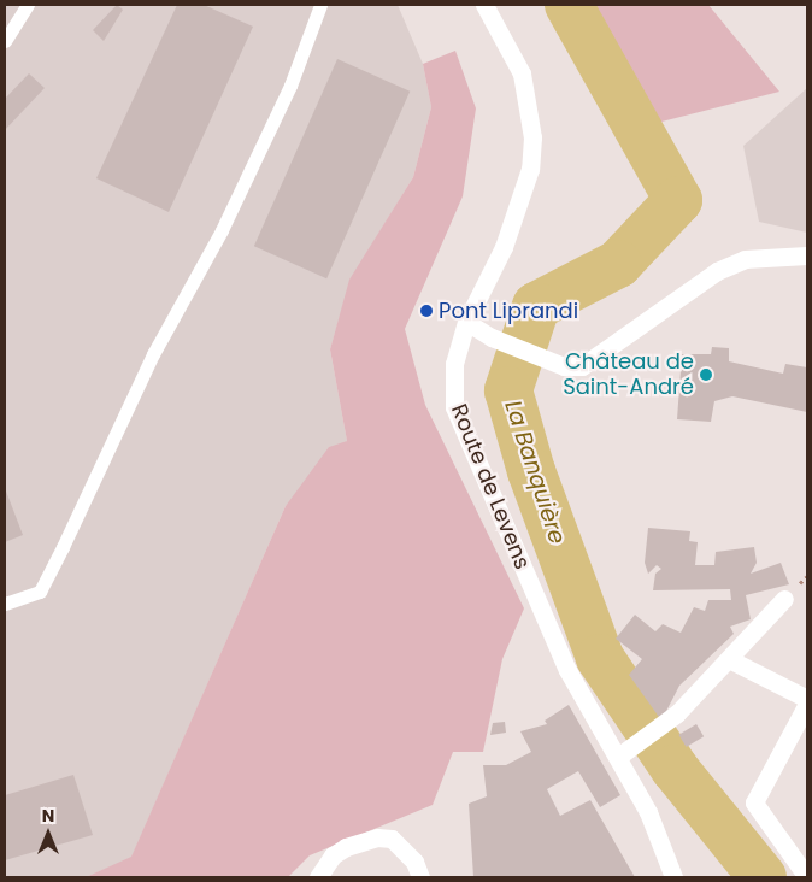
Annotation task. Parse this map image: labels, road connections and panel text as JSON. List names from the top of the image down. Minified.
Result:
{"streets":{"street":["Route de Levens"]},"water":["La Banquière"],"places":["Pont Liprandi","Château de Saint-André"],"north":"top"}
